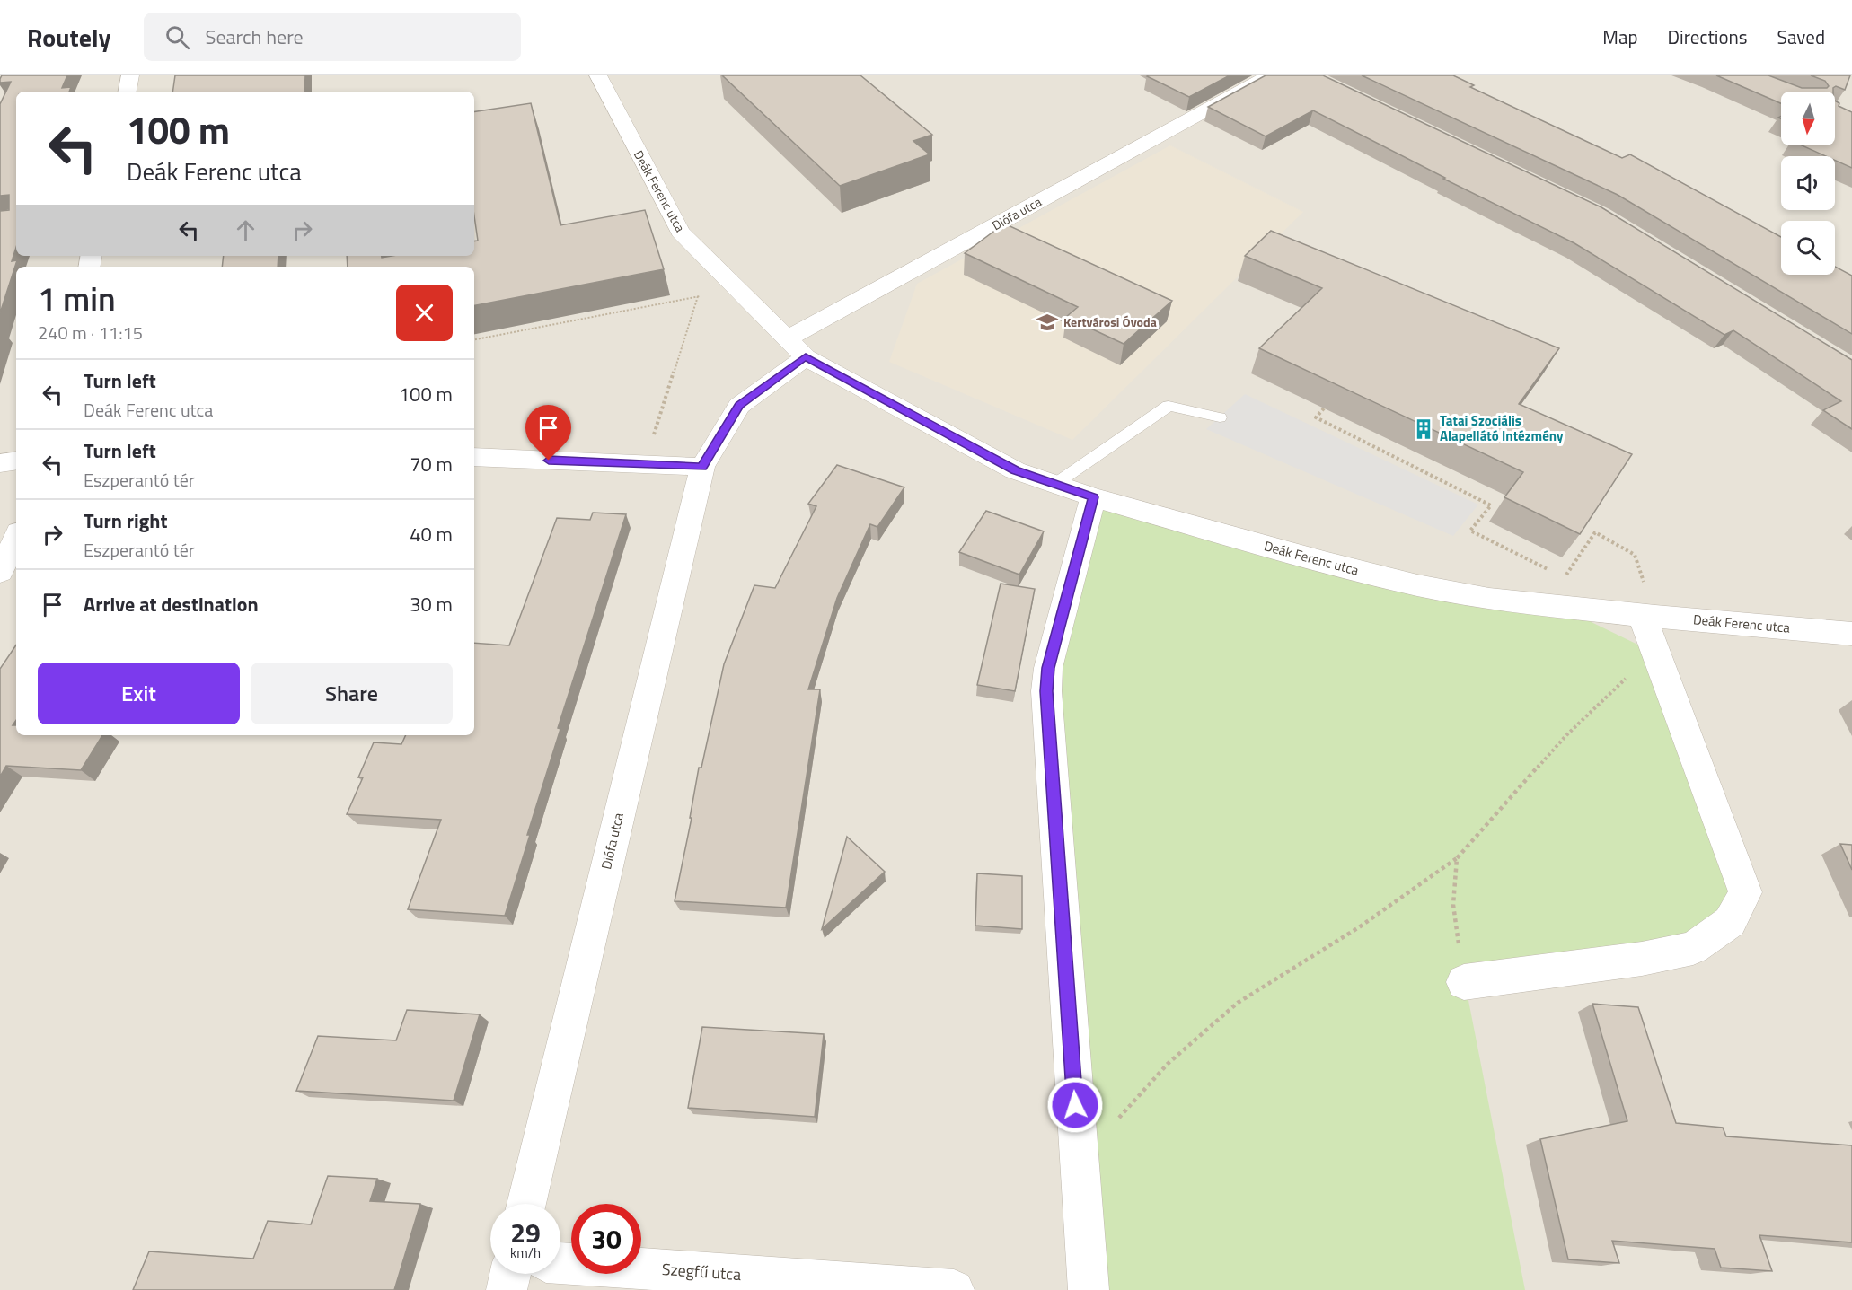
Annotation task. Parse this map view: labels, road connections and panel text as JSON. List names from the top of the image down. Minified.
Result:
{"streets":{"street":["Deák Ferenc utca","Diófa utca","Szegfű utca"]},"crossings":[["Deák Ferenc utca","Diófa utca"]],"places":{"school or university":["Kertvárosi Óvoda"],"building":["Tatai Szociális Alapellátó Intézmény"]},"north":"bottom","page":{"header":"Routely","search":"Search here","nav":["Map","Directions","Saved"],"turn":["100 m","Deák Ferenc utca"],"heading":["1 min","240 m · 11:15"],"list":[{"name":"Turn left","note":"Deák Ferenc utca","value":"100 m"},{"name":"Turn left","note":"Eszperantó tér","value":"70 m"},{"name":"Turn right","note":"Eszperantó tér","value":"40 m"},{"name":"Arrive at destination","value":"30 m"}],"buttons":["Exit","Share"],"speed":"29 km/h","limit":"30"}}
